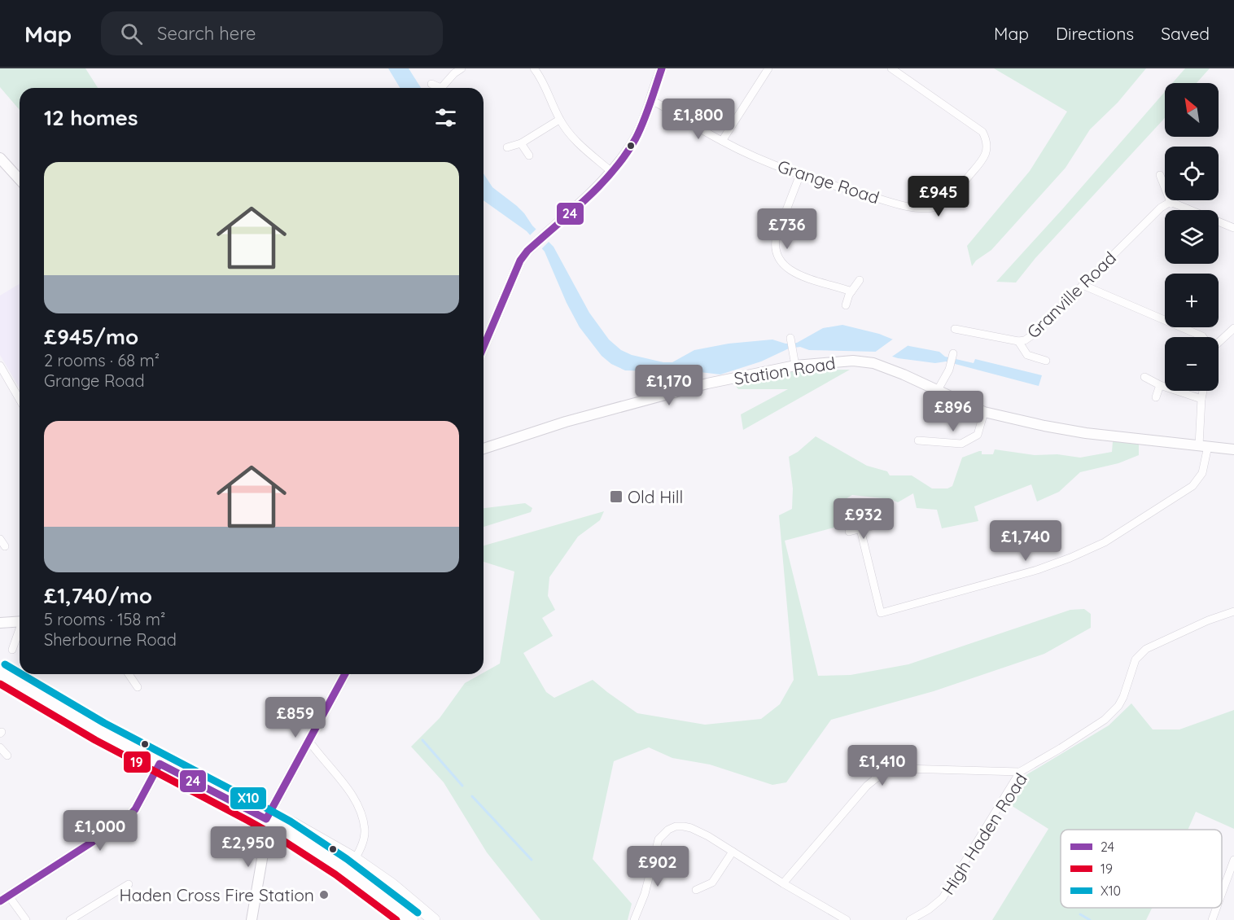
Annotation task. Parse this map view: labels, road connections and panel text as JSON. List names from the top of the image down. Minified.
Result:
{"streets":{"street":["Grange Road","Granville Road","Station Road","High Haden Road"]},"places":{"transit":["Old Hill"],"other":["Haden Cross Fire Station"]},"lines":["transit line 24","transit line X10","transit line 19"],"legend":["24","19","X10"],"north":"top left","page":{"header":"Map","search":"Search here","nav":["Map","Directions","Saved"],"map_buttons":["+","−"],"heading":"12 homes","price":["£1,800","£945","£736","£1,170","£896","£932","£1,740","£859","£1,410","£1,000","£2,950","£902"],"list":[{"name":"£945/mo","note":"2 rooms · 68 m² · Grange Road"},{"name":"£1,740/mo","note":"5 rooms · 158 m² · Sherbourne Road"}]}}
